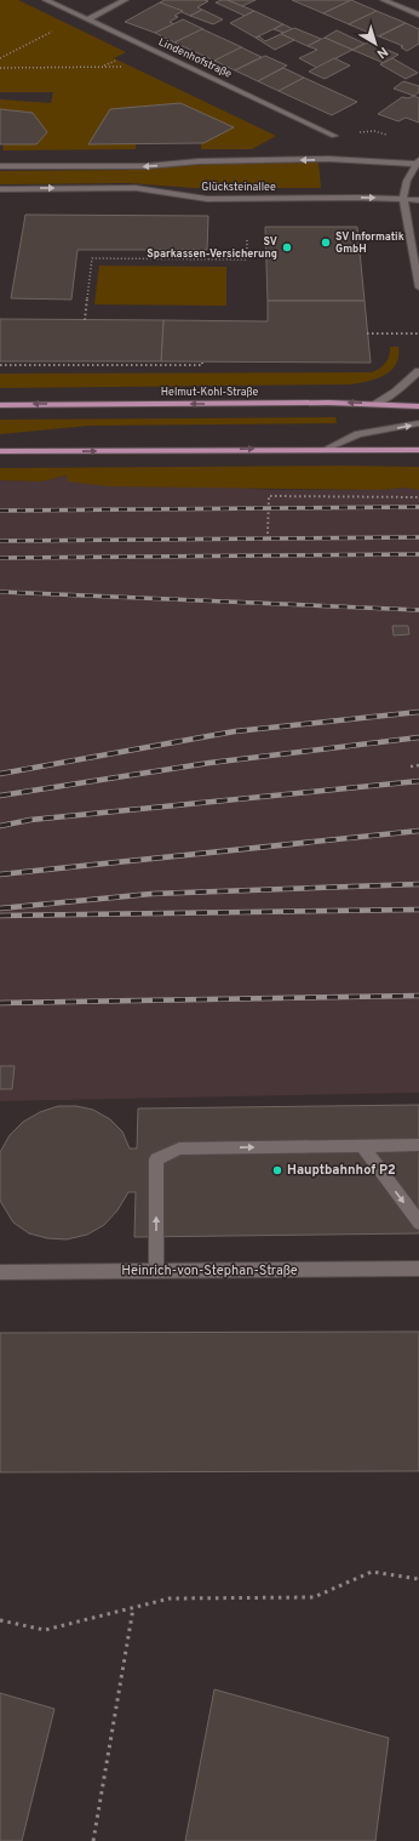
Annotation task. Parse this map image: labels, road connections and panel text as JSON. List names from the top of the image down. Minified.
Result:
{"streets":{"main road":["Helmut-Kohl-Straße"],"street":["Lindenhofstraße","Glücksteinallee","Heinrich-von-Stephan-Straße"]},"places":["SV Informatik GmbH","SV Sparkassen-Versicherung","Hauptbahnhof P2"],"north":"bottom right"}
